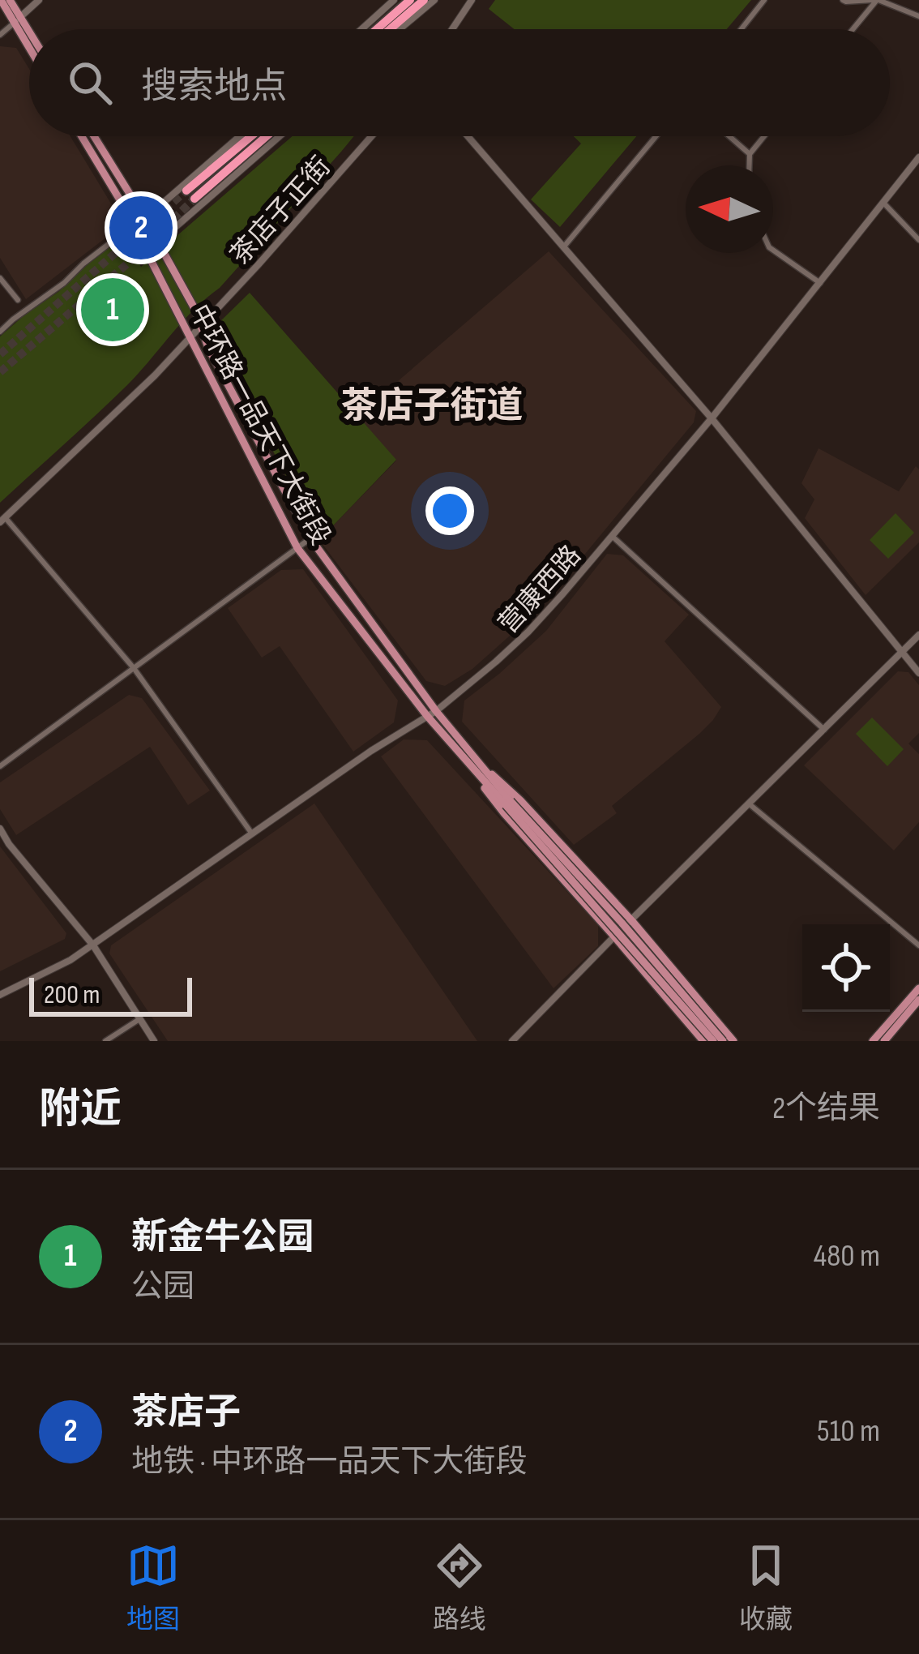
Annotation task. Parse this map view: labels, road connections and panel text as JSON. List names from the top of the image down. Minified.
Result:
{"streets":{"main road":["中环路一品天下大街段"],"street":["茶店子正街","营康西路"]},"crossings":[["茶店子正街","中环路一品天下大街段"],["中环路一品天下大街段","营康西路"]],"districts":["茶店子街道"],"scale_bar":"200 m","north":"left","page":{"search":"搜索地点","pins":["2","1"],"scale":"200 m","heading":["附近","2个结果"],"list":[{"mark":"1","name":"新金牛公园","note":"公园","value":"480 m"},{"mark":"2","name":"茶店子","note":"地铁 · 中环路一品天下大街段","value":"510 m"}],"nav":["地图","路线","收藏"]}}
